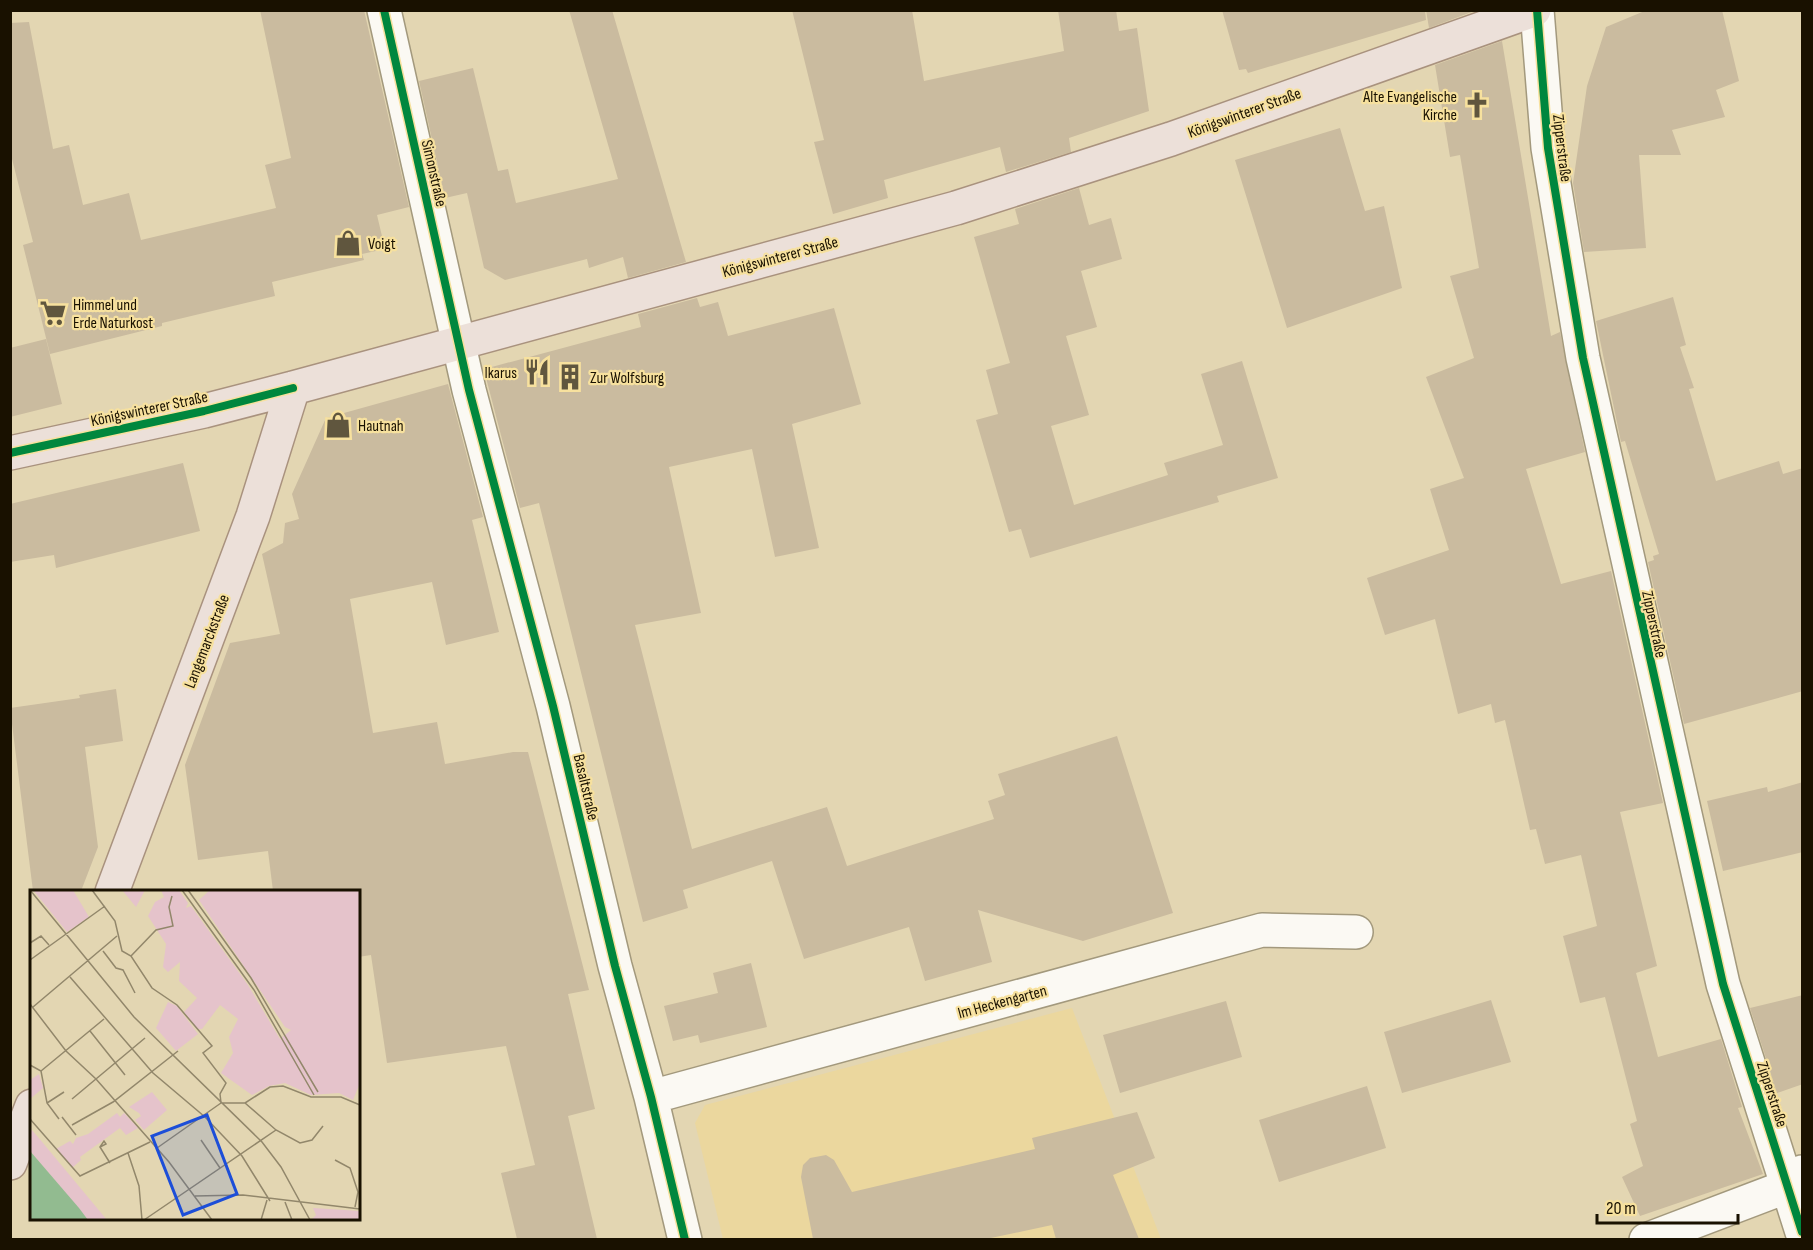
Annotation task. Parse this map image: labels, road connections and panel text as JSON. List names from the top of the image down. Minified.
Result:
{"streets":{"main road":["Königswinterer Straße","Langemarckstraße"],"street":["Zipperstraße","Simonstraße","Basaltstraße","Im Heckengarten"]},"crossings":[["Königswinterer Straße","Zipperstraße"],["Königswinterer Straße","Simonstraße"],["Königswinterer Straße","Langemarckstraße"],["Königswinterer Straße","Basaltstraße"],["Simonstraße","Basaltstraße"],["Basaltstraße","Im Heckengarten"]],"places":{"church":["Alte Evangelische Kirche"],"shop":["Voigt","Hautnah"],"supermarket":["Himmel und Erde Naturkost"],"restaurant":["Ikarus"],"building":["Zur Wolfsburg"]},"scale_bar":"20 m"}
